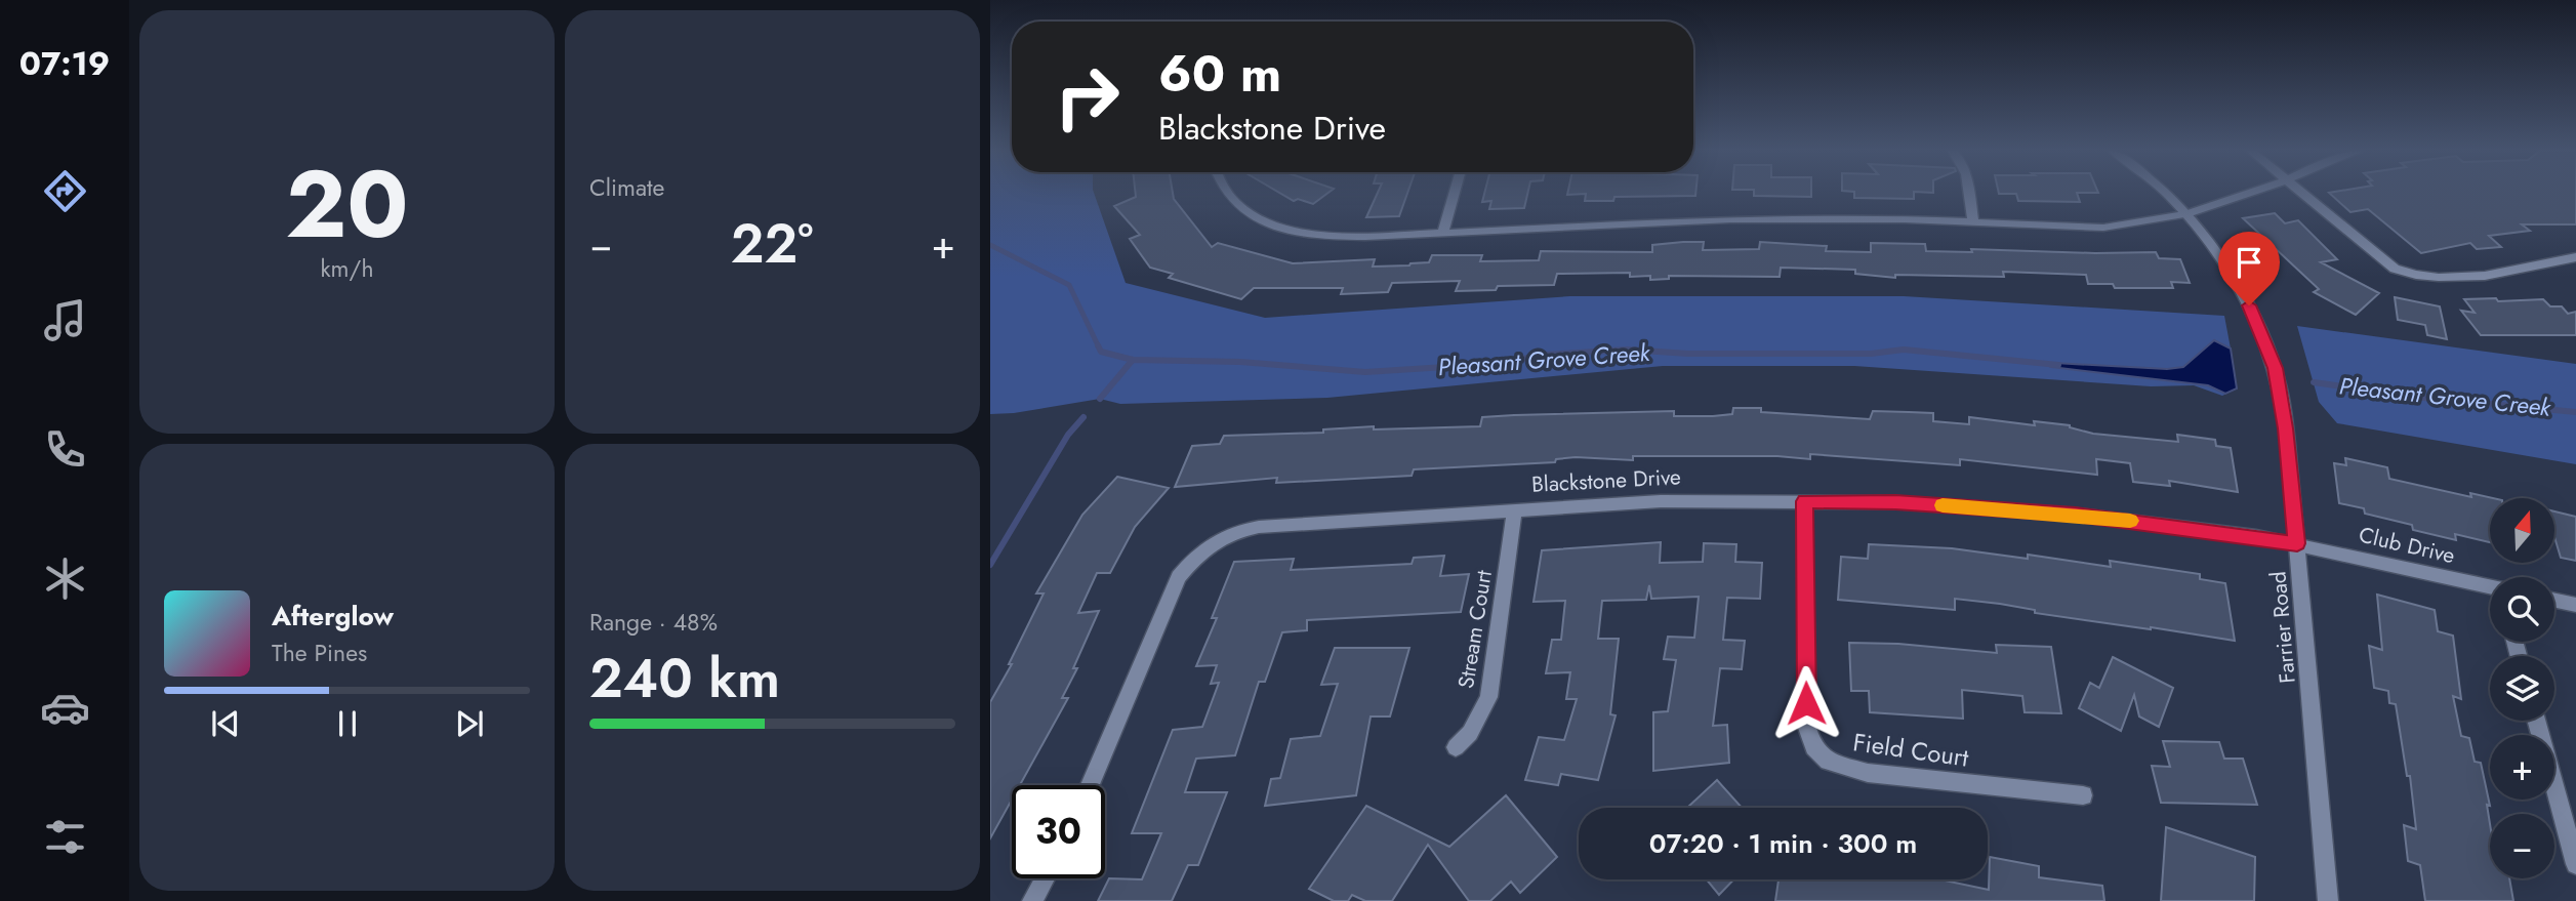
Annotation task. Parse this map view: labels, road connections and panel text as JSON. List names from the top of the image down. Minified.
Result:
{"streets":{"street":["Blackstone Drive","Club Drive","Farrier Road","Stream Court","Field Court"]},"crossings":[["Blackstone Drive","Club Drive"],["Blackstone Drive","Farrier Road"],["Blackstone Drive","Stream Court"],["Blackstone Drive","Field Court"],["Club Drive","Farrier Road"]],"water":["Pleasant Grove Creek"],"north":"top","page":{"tabs":"07:19","tile":[["20","km/h"],"Climate",["Range · 48%","240 km"]],"turn":["60 m","Blackstone Drive"],"heat":["−","22°","+"],"map_buttons":["+","−"],"song":["Afterglow","The Pines"],"limit":"30","trip":"07:20 · 1 min · 300 m"}}
